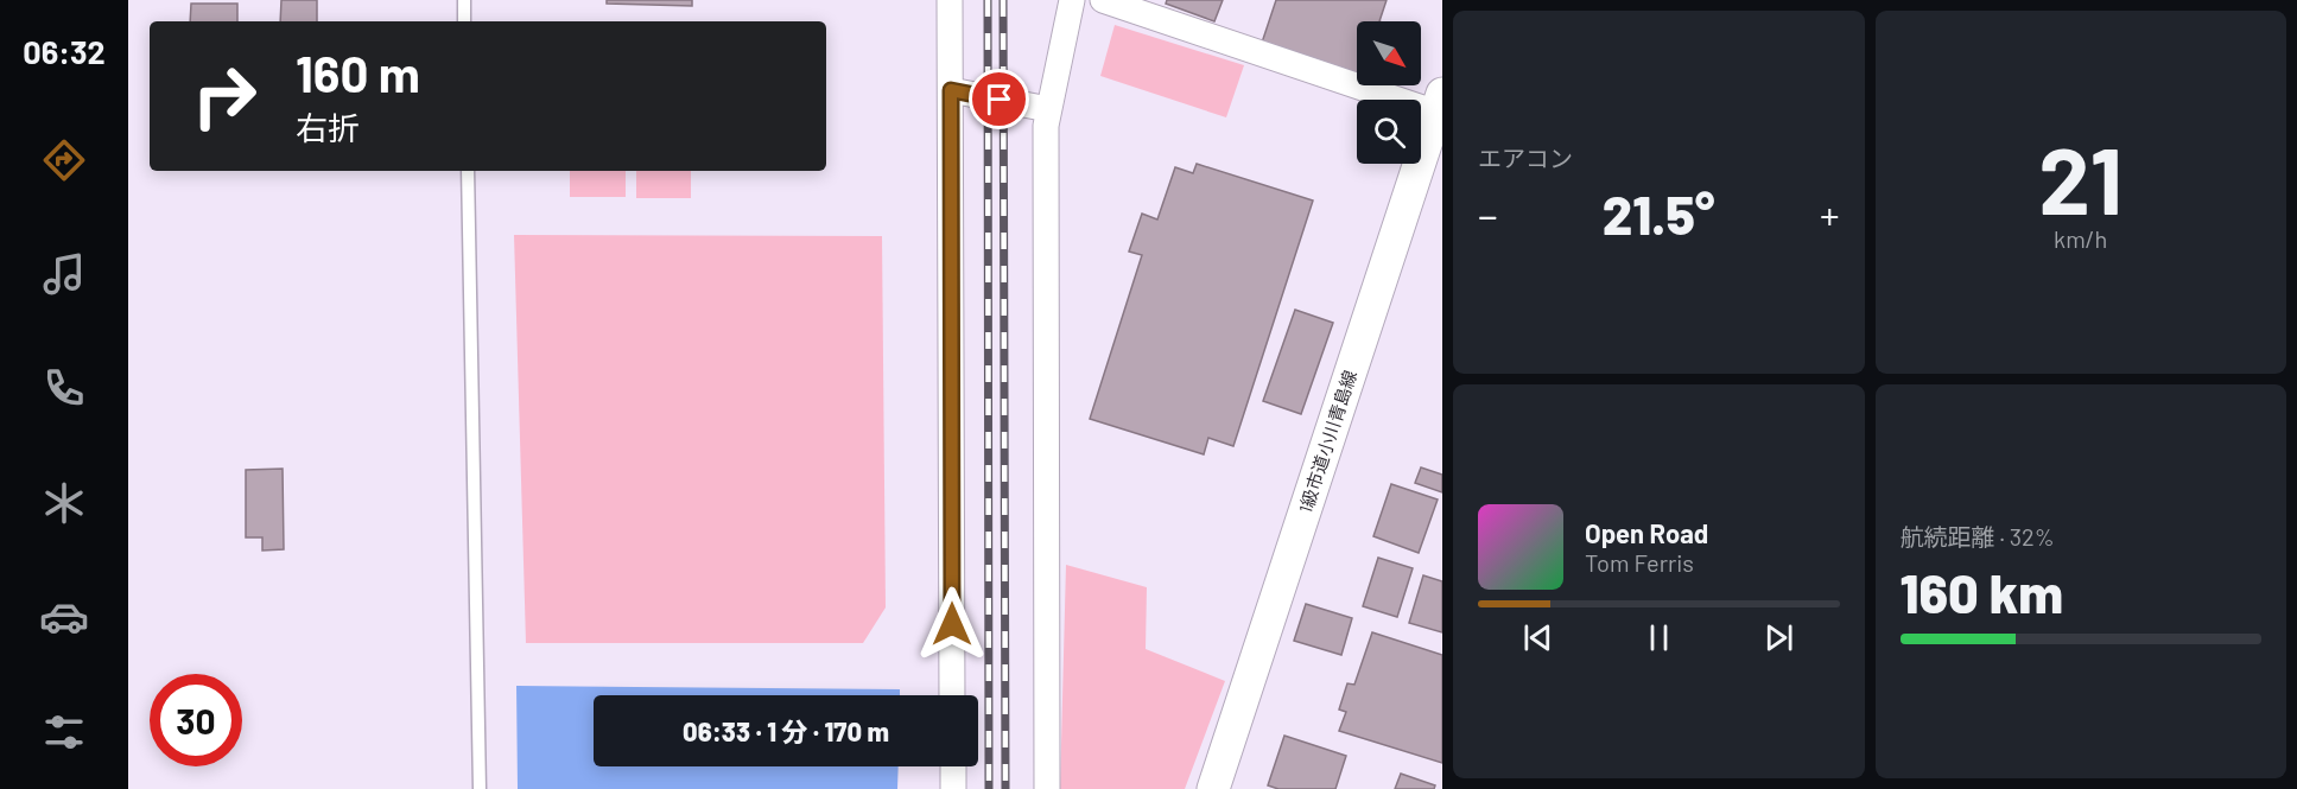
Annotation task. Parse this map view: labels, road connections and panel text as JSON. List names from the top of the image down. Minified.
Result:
{"streets":{"street":["1級市道小川青島線"]},"north":"bottom right","page":{"tabs":"06:32","tile":["エアコン",["21","km/h"],["航続距離 · 32%","160 km"]],"turn":["160 m","右折"],"heat":["−","21.5°","+"],"song":["Open Road","Tom Ferris"],"limit":"30","trip":"06:33 · 1 分 · 170 m"}}
